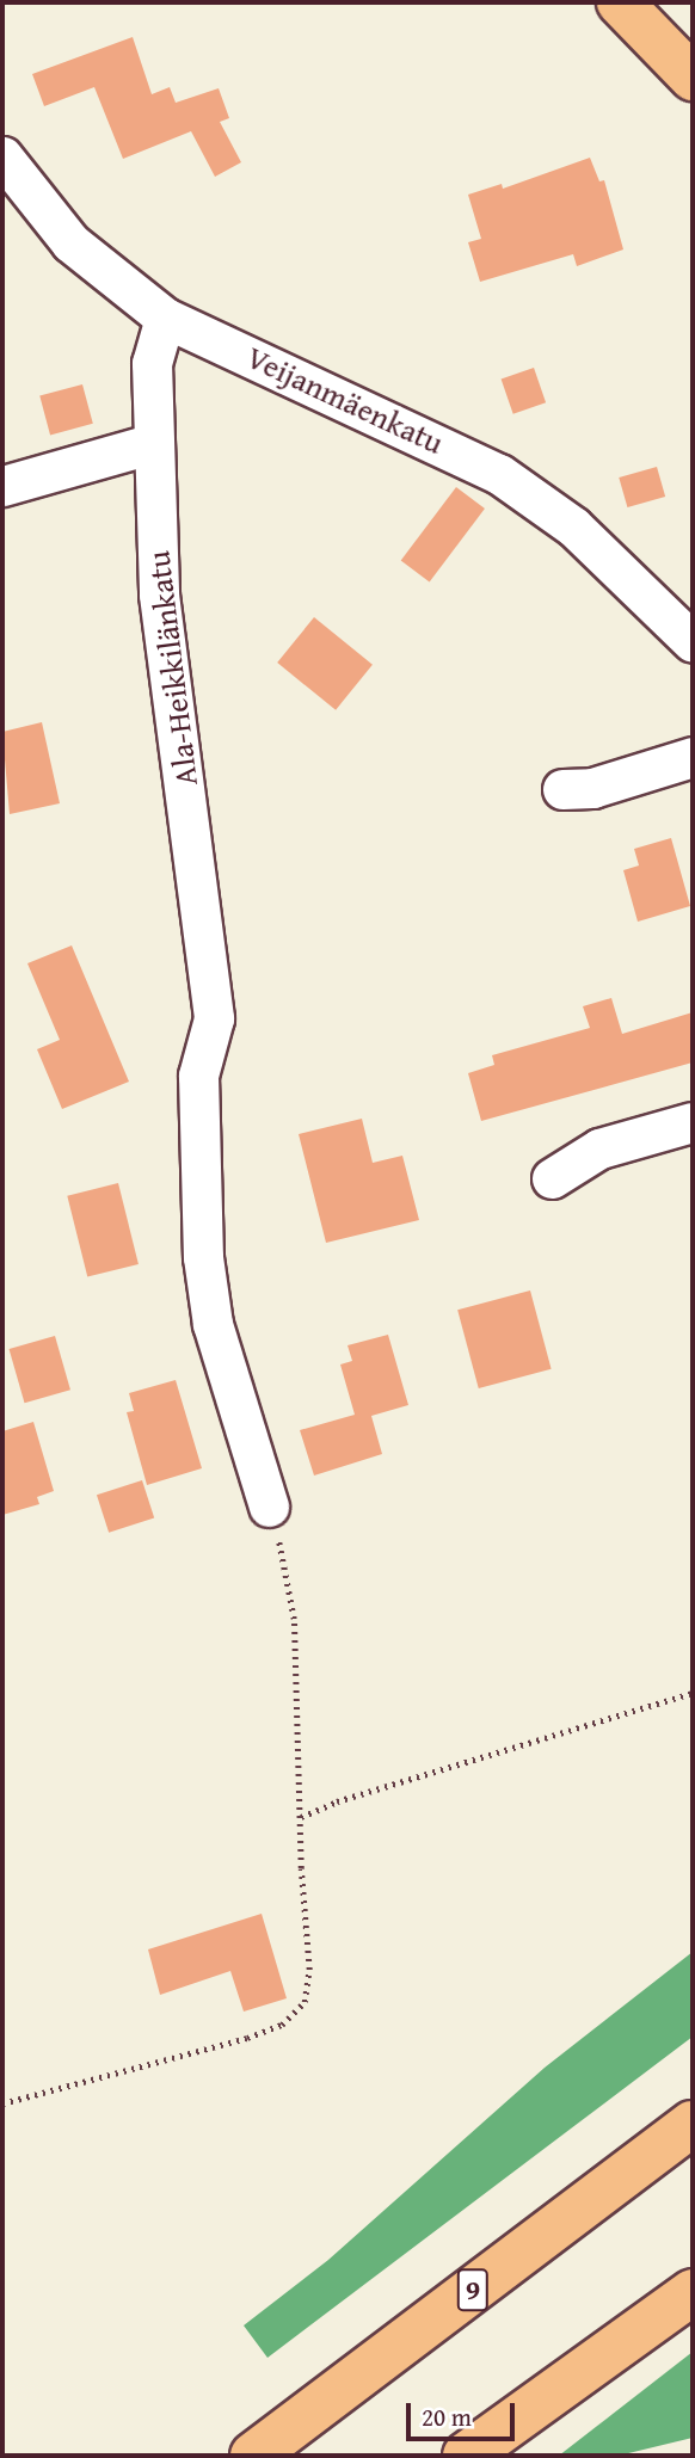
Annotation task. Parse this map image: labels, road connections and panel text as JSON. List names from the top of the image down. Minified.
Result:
{"streets":{"main road":["9"],"street":["Veijanmäenkatu","Ala-Heikkilänkatu"]},"crossings":[["Veijanmäenkatu","Ala-Heikkilänkatu"]],"scale_bar":"20 m"}
